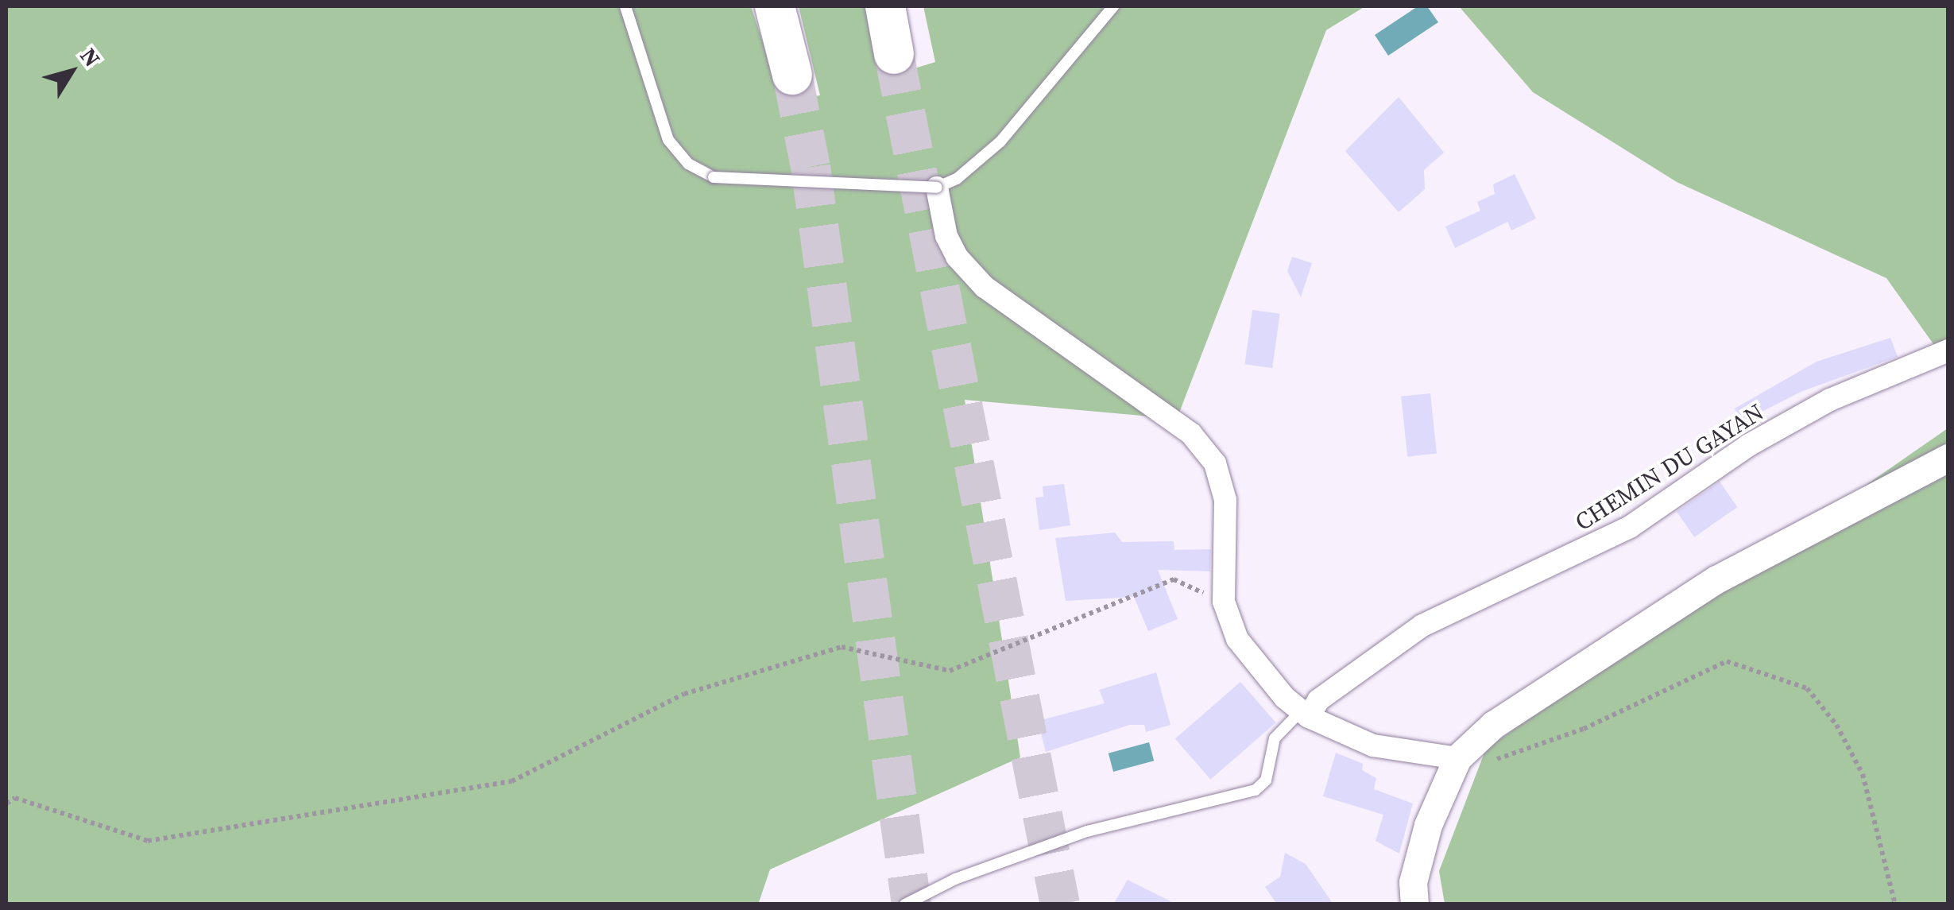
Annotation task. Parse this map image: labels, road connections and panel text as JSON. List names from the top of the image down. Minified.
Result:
{"streets":{"street":["CHEMIN DU GAYAN"]},"north":"top right"}
